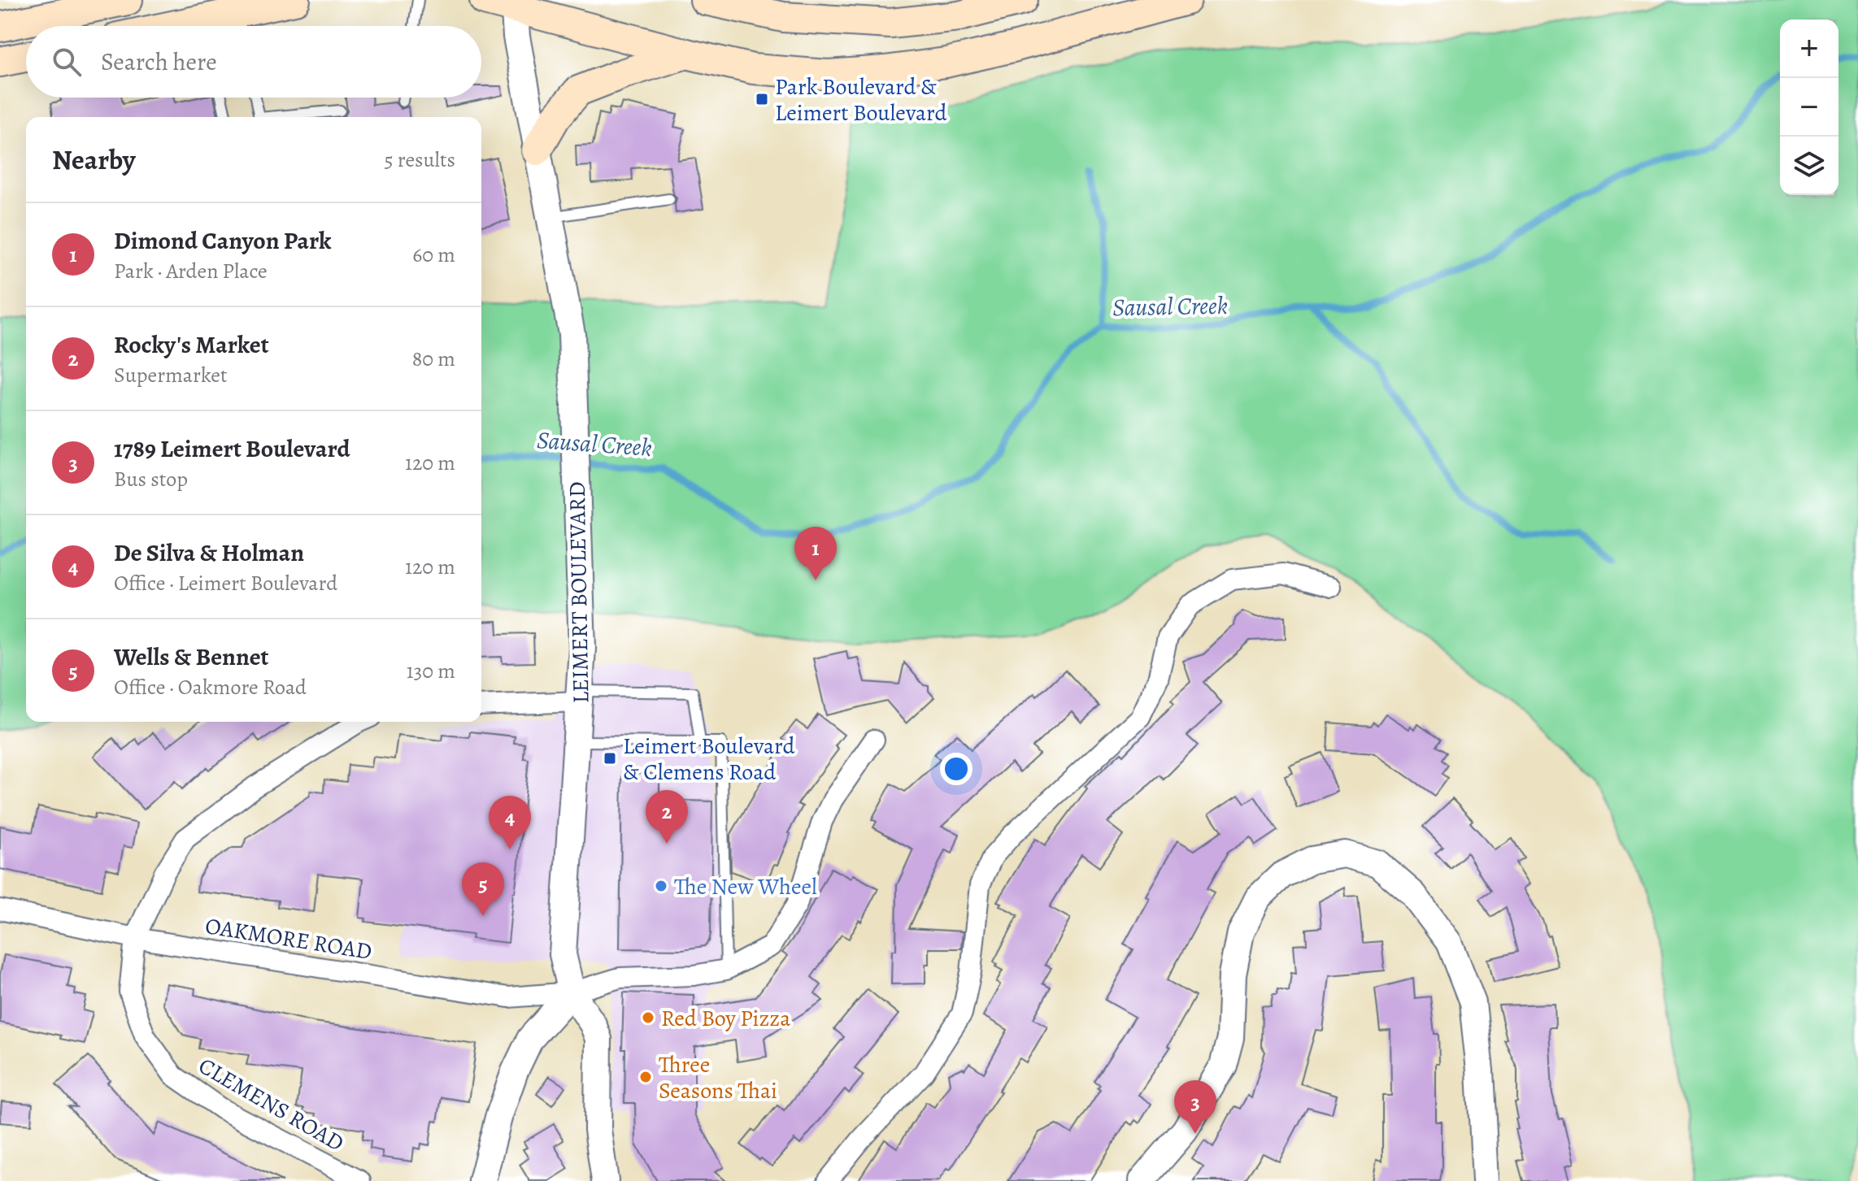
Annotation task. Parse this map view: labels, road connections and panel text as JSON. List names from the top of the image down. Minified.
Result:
{"streets":{"street":["LEIMERT BOULEVARD","OAKMORE ROAD","CLEMENS ROAD"]},"crossings":[["LEIMERT BOULEVARD","OAKMORE ROAD"],["OAKMORE ROAD","CLEMENS ROAD"]],"water":["Sausal Creek"],"places":{"transit":["Park Boulevard & Leimert Boulevard","Leimert Boulevard & Clemens Road"],"other":["The New Wheel","Red Boy Pizza","Three Seasons Thai"]},"page":{"map_buttons":["+","−"],"search":"Search here","heading":["Nearby","5 results"],"list":[{"mark":"1","name":"Dimond Canyon Park","note":"Park · Arden Place","value":"60 m"},{"mark":"2","name":"Rocky's Market","note":"Supermarket","value":"80 m"},{"mark":"3","name":"1789 Leimert Boulevard","note":"Bus stop","value":"120 m"},{"mark":"4","name":"De Silva & Holman","note":"Office · Leimert Boulevard","value":"120 m"},{"mark":"5","name":"Wells & Bennet","note":"Office · Oakmore Road","value":"130 m"}],"pins":["1","2","4","5","3"]}}
